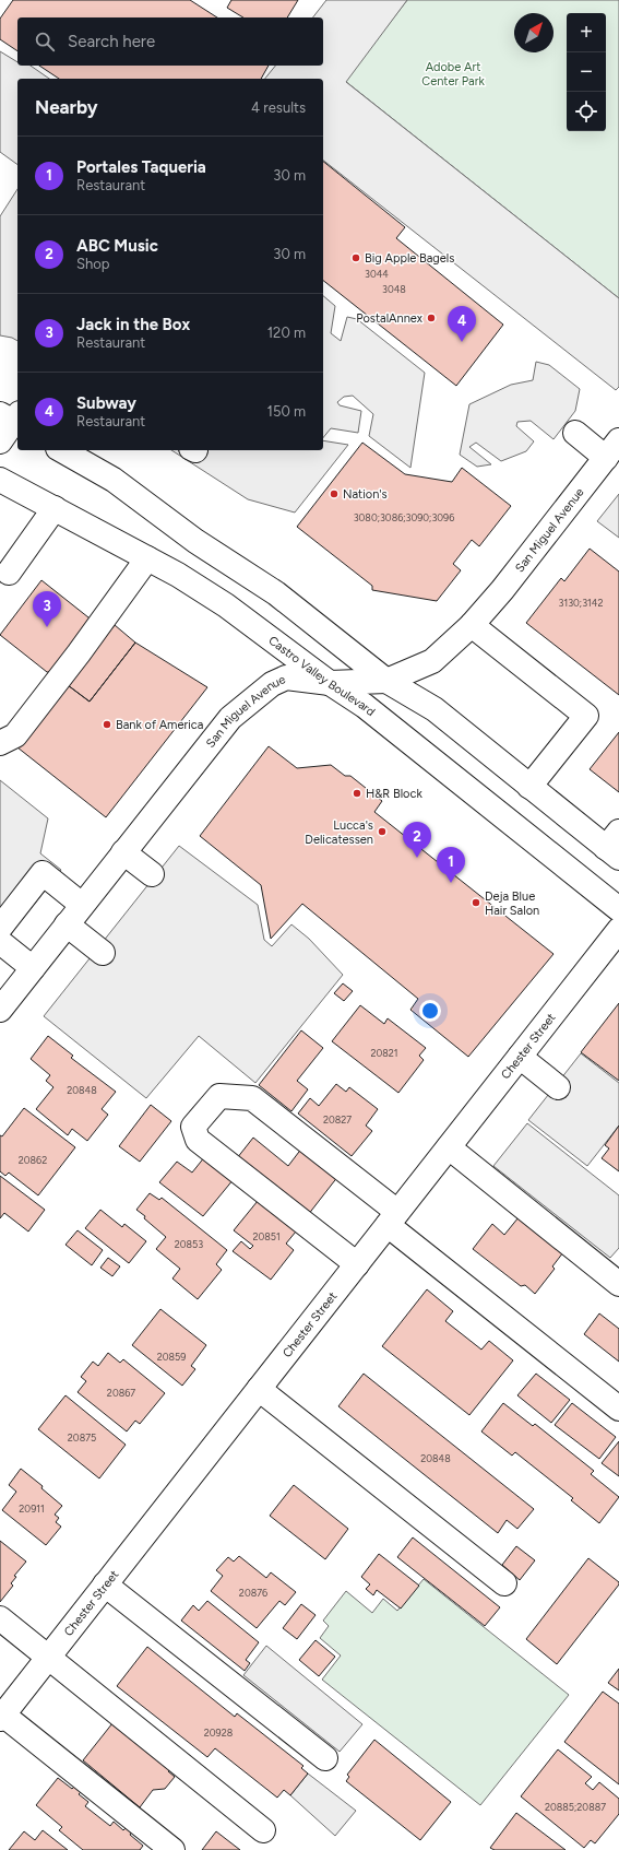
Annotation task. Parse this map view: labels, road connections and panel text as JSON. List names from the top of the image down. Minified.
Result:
{"streets":{"street":["San Miguel Avenue","Castro Valley Boulevard","Chester Street"]},"crossings":[["San Miguel Avenue","Castro Valley Boulevard"]],"parks":["Adobe Art Center Park"],"places":["Big Apple Bagels","PostalAnnex","Nation's","Bank of America","H&R Block","Lucca's Delicatessen","Deja Blue Hair Salon"],"house_numbers":["3044","3048","3080;3086;3090;3096","3130;3142","20821","20848","20827","20862","20851","20853","20859","20867","20875","20848","20911","20876","20928","20885;20887"],"north":"top right","page":{"map_buttons":["+","−"],"search":"Search here","heading":["Nearby","4 results"],"list":[{"mark":"1","name":"Portales Taqueria","note":"Restaurant","value":"30 m"},{"mark":"2","name":"ABC Music","note":"Shop","value":"30 m"},{"mark":"3","name":"Jack in the Box","note":"Restaurant","value":"120 m"},{"mark":"4","name":"Subway","note":"Restaurant","value":"150 m"}],"pins":["4","3","2","1"]}}
